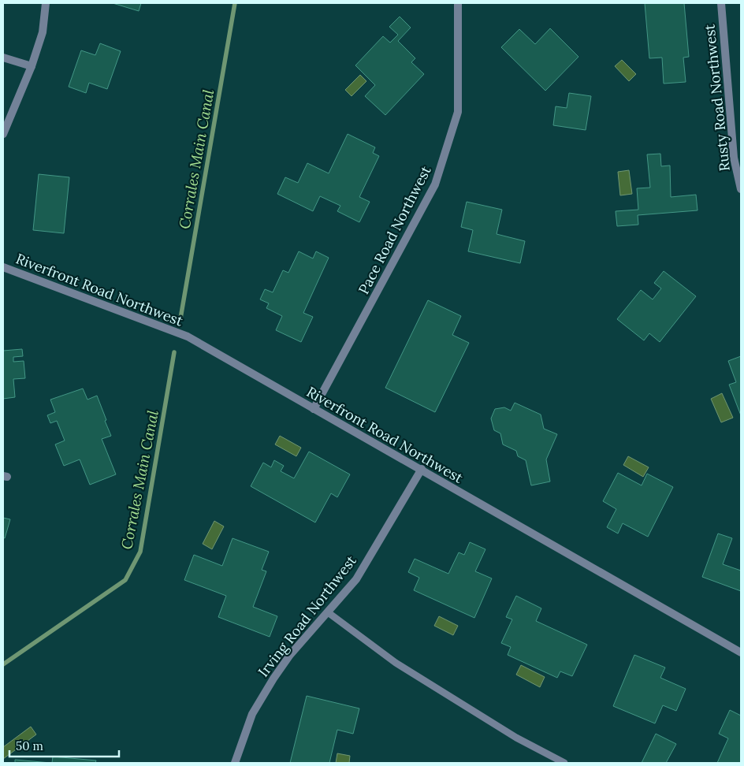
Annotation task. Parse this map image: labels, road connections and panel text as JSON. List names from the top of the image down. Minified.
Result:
{"streets":{"street":["Rusty Road Northwest","Pace Road Northwest","Riverfront Road Northwest","Irving Road Northwest"]},"crossings":[["Pace Road Northwest","Riverfront Road Northwest"],["Riverfront Road Northwest","Irving Road Northwest"]],"water":["Corrales Main Canal"],"scale_bar":"50 m"}
